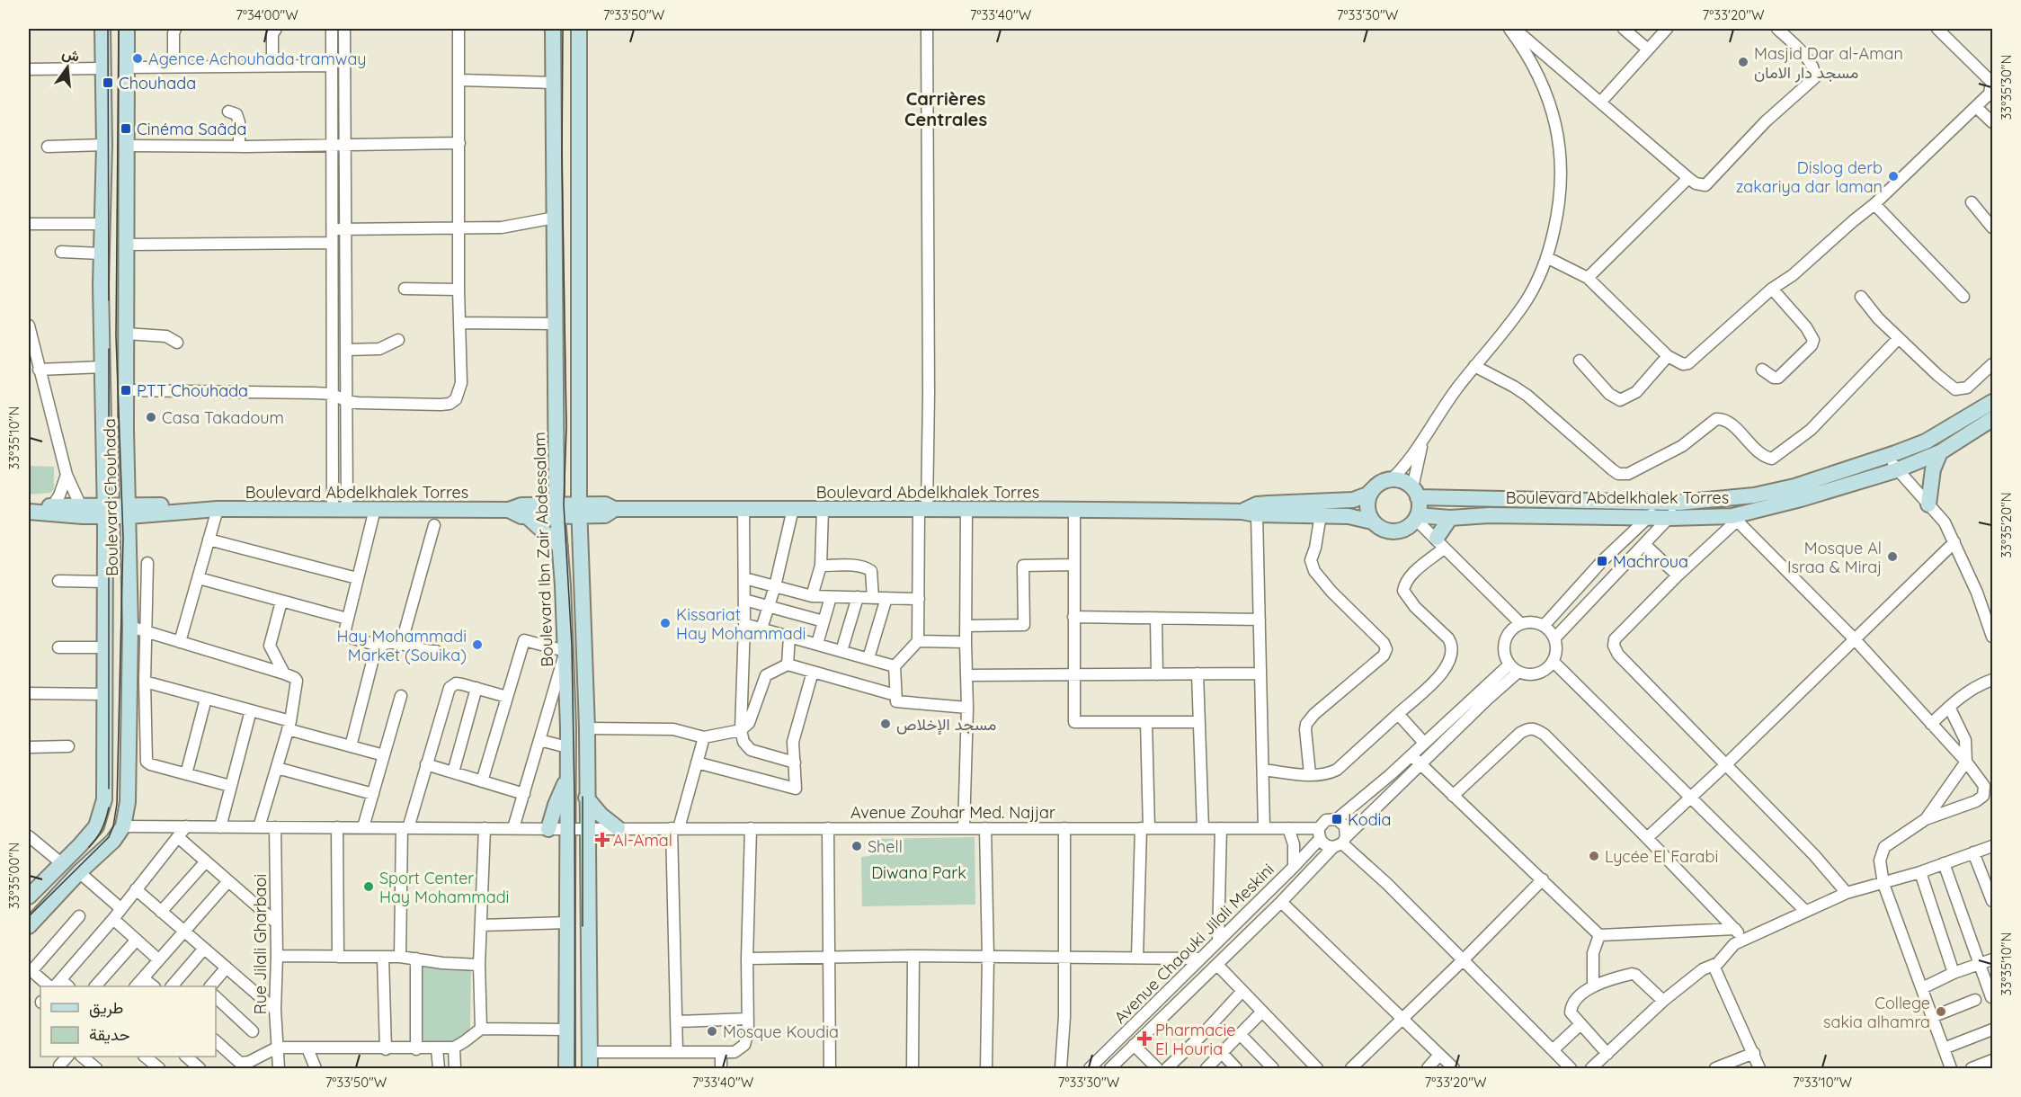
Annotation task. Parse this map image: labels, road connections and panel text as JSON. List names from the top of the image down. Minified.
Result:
{"streets":{"street":["Boulevard Abdelkhalek Torres","Boulevard Chouhada","Boulevard Ibn Zair Abdessalam","Avenue Zouhar Med. Najjar","Avenue Chaouki Jilali Meskini","Rue Jilali Gharbaoi"]},"crossings":[["Boulevard Abdelkhalek Torres","Boulevard Chouhada"],["Boulevard Abdelkhalek Torres","Boulevard Ibn Zair Abdessalam"],["Boulevard Chouhada","Avenue Zouhar Med. Najjar"],["Boulevard Ibn Zair Abdessalam","Avenue Zouhar Med. Najjar"],["Avenue Zouhar Med. Najjar","Avenue Chaouki Jilali Meskini"],["Avenue Zouhar Med. Najjar","Rue Jilali Gharbaoi"]],"districts":["Carrières Centrales"],"parks":["Diwana Park"],"places":{"other":["Agence Achouhada tramway","Masjid Dar al-Aman مسجد دار الامان","Dislog derb zakariya dar laman","Casa Takadoum","Mosque Al Israa & Miraj","Kissariat Hay Mohammadi","Hay Mohammadi Market (Souika)","مسجد الإخلاص","Shell","Lycée El Farabi","Sport Center Hay Mohammadi","College sakia alhamra","Mosque Koudia"],"transit":["Chouhada","Cinéma Saâda","PTT Chouhada","Machroua","Kodia"],"health":["Al-Amal","Pharmacie El Houria"]},"legend":["طريق","حديقة"],"north":"top","coordinates":["7°34'00\"W","7°33'50\"W","7°33'40\"W","7°33'30\"W","7°33'20\"W","33°35'30\"N","33°35'10\"N","33°35'20\"N","33°35'00\"N","7°33'10\"W"]}
